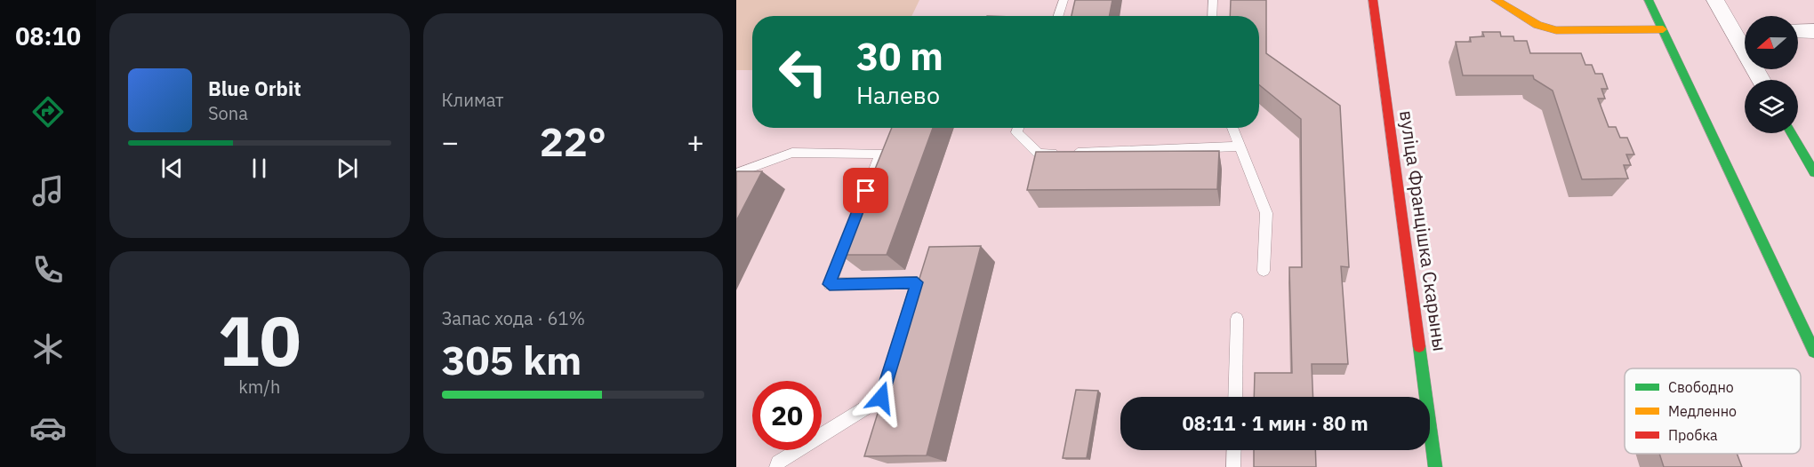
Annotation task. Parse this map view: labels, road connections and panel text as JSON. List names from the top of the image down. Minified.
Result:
{"streets":{"street":["вуліца Францішка Скарыны"]},"legend":["Свободно","Медленно","Пробка"],"north":"left","page":{"tabs":"08:10","tile":["Климат",["10","km/h"],["Запас хода · 61%","305 km"]],"turn":["30 m","Налево"],"song":["Blue Orbit","Sona"],"heat":["−","22°","+"],"limit":"20","trip":"08:11 · 1 мин · 80 m"}}
